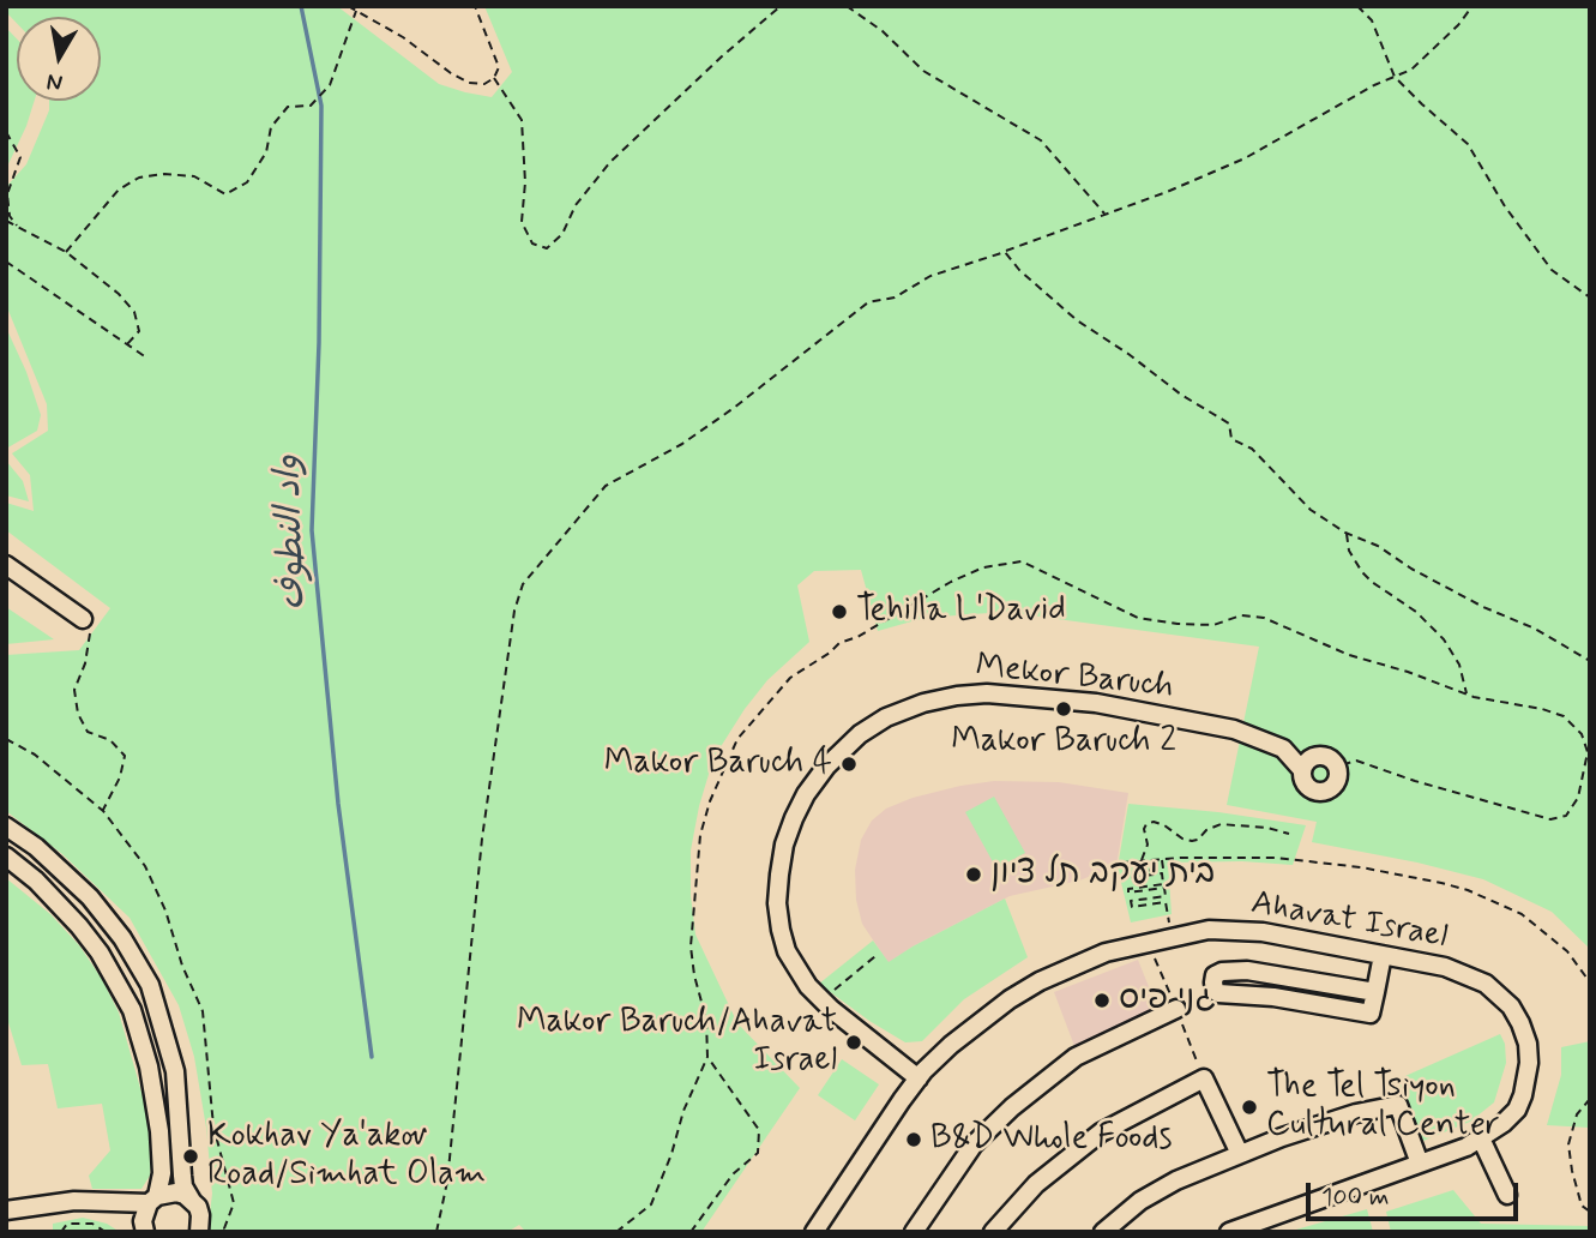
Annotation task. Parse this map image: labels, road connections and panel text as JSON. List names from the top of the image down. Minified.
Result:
{"streets":{"street":["Mekor Baruch","Ahavat Israel"]},"crossings":[["Mekor Baruch","Ahavat Israel"]],"water":["واد النطوف"],"places":["Tehilla L'David","Makor Baruch 2","Makor Baruch 4","בית יעקב תל ציון","גני פיס","Makor Baruch/Ahavat Israel","The Tel Tsiyon Cultural Center","B&D Whole Foods","Kokhav Ya'akov Road/Simhat Olam"],"scale_bar":"100 m","north":"bottom"}
